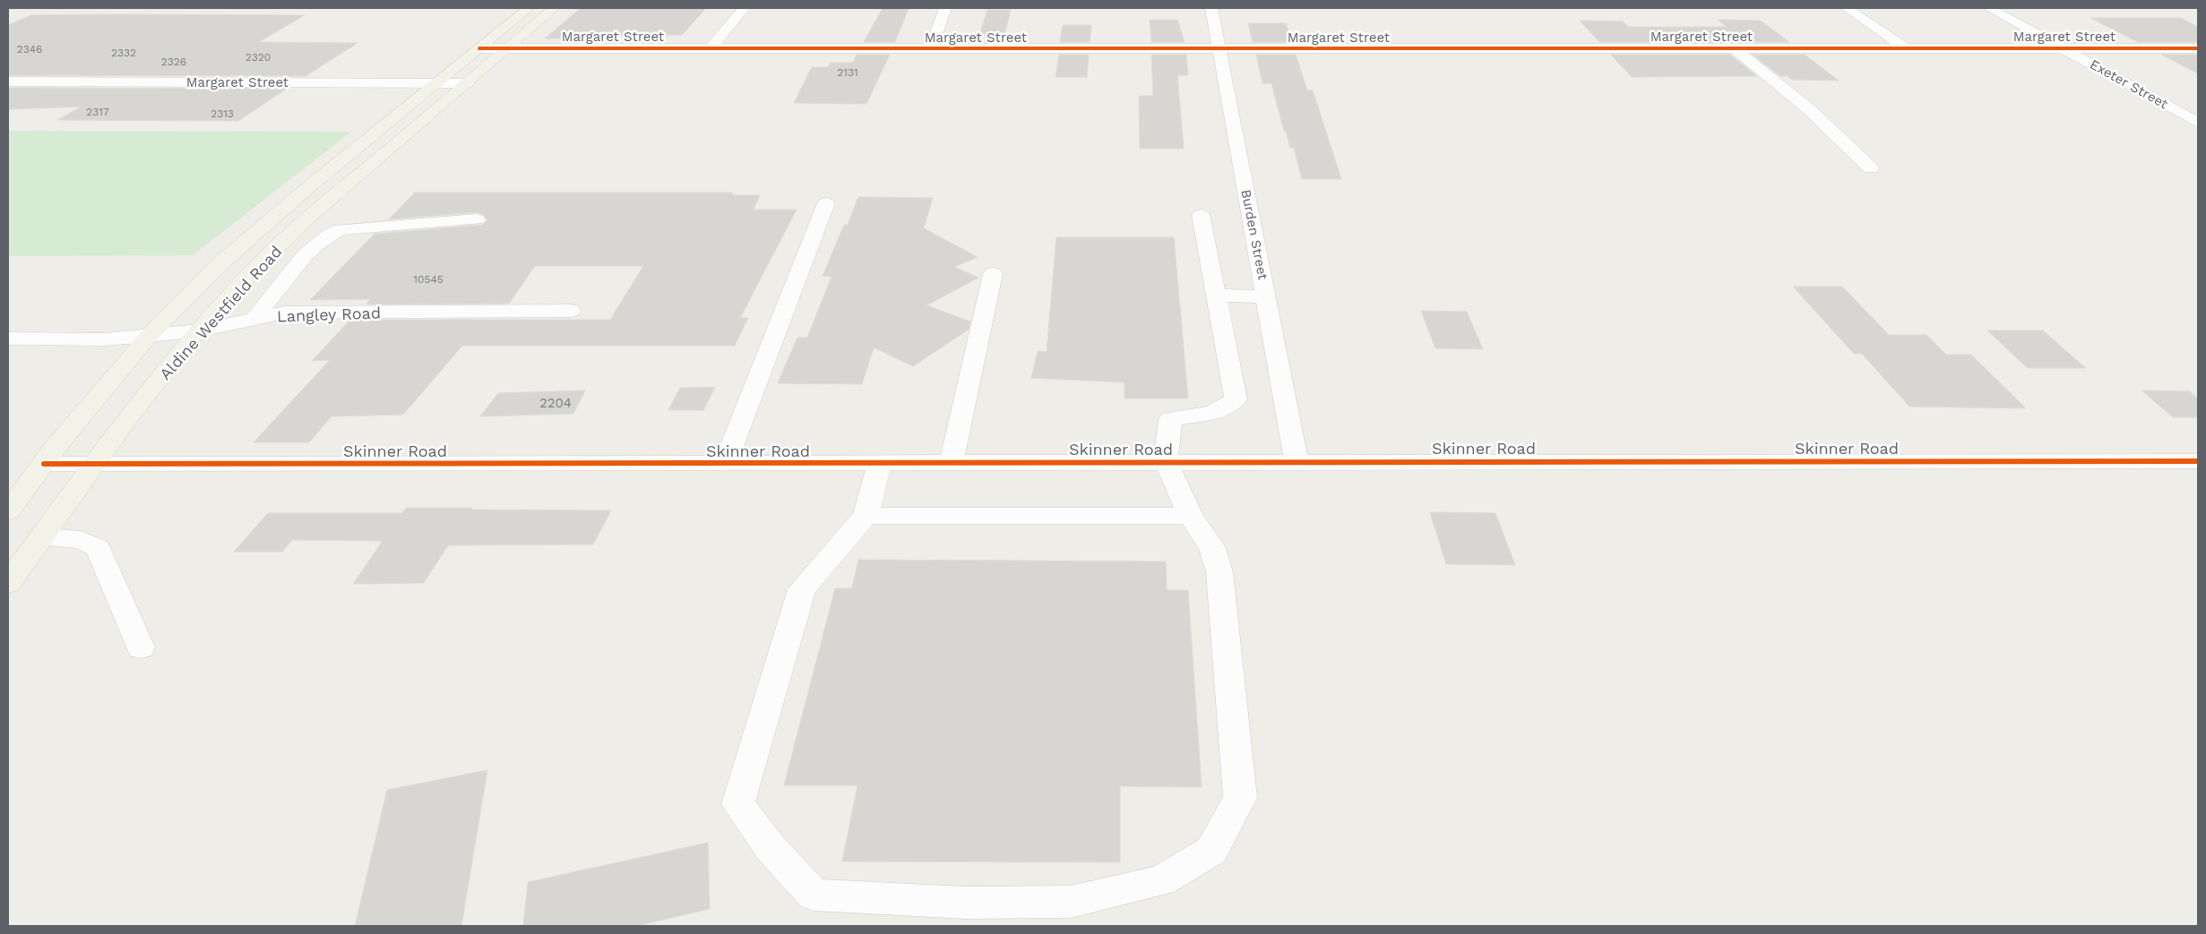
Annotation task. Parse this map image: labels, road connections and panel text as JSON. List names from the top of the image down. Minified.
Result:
{"streets":{"main road":["Aldine Westfield Road"],"street":["Margaret Street","Exeter Street","Burden Street","Langley Road","Skinner Road"]},"crossings":[["Margaret Street","Exeter Street"],["Margaret Street","Burden Street"],["Margaret Street","Aldine Westfield Road"],["Burden Street","Skinner Road"],["Aldine Westfield Road","Langley Road"],["Aldine Westfield Road","Skinner Road"]],"house_numbers":["2346","2332","2320","2326","2131","2317","2313","10545","2204"]}
